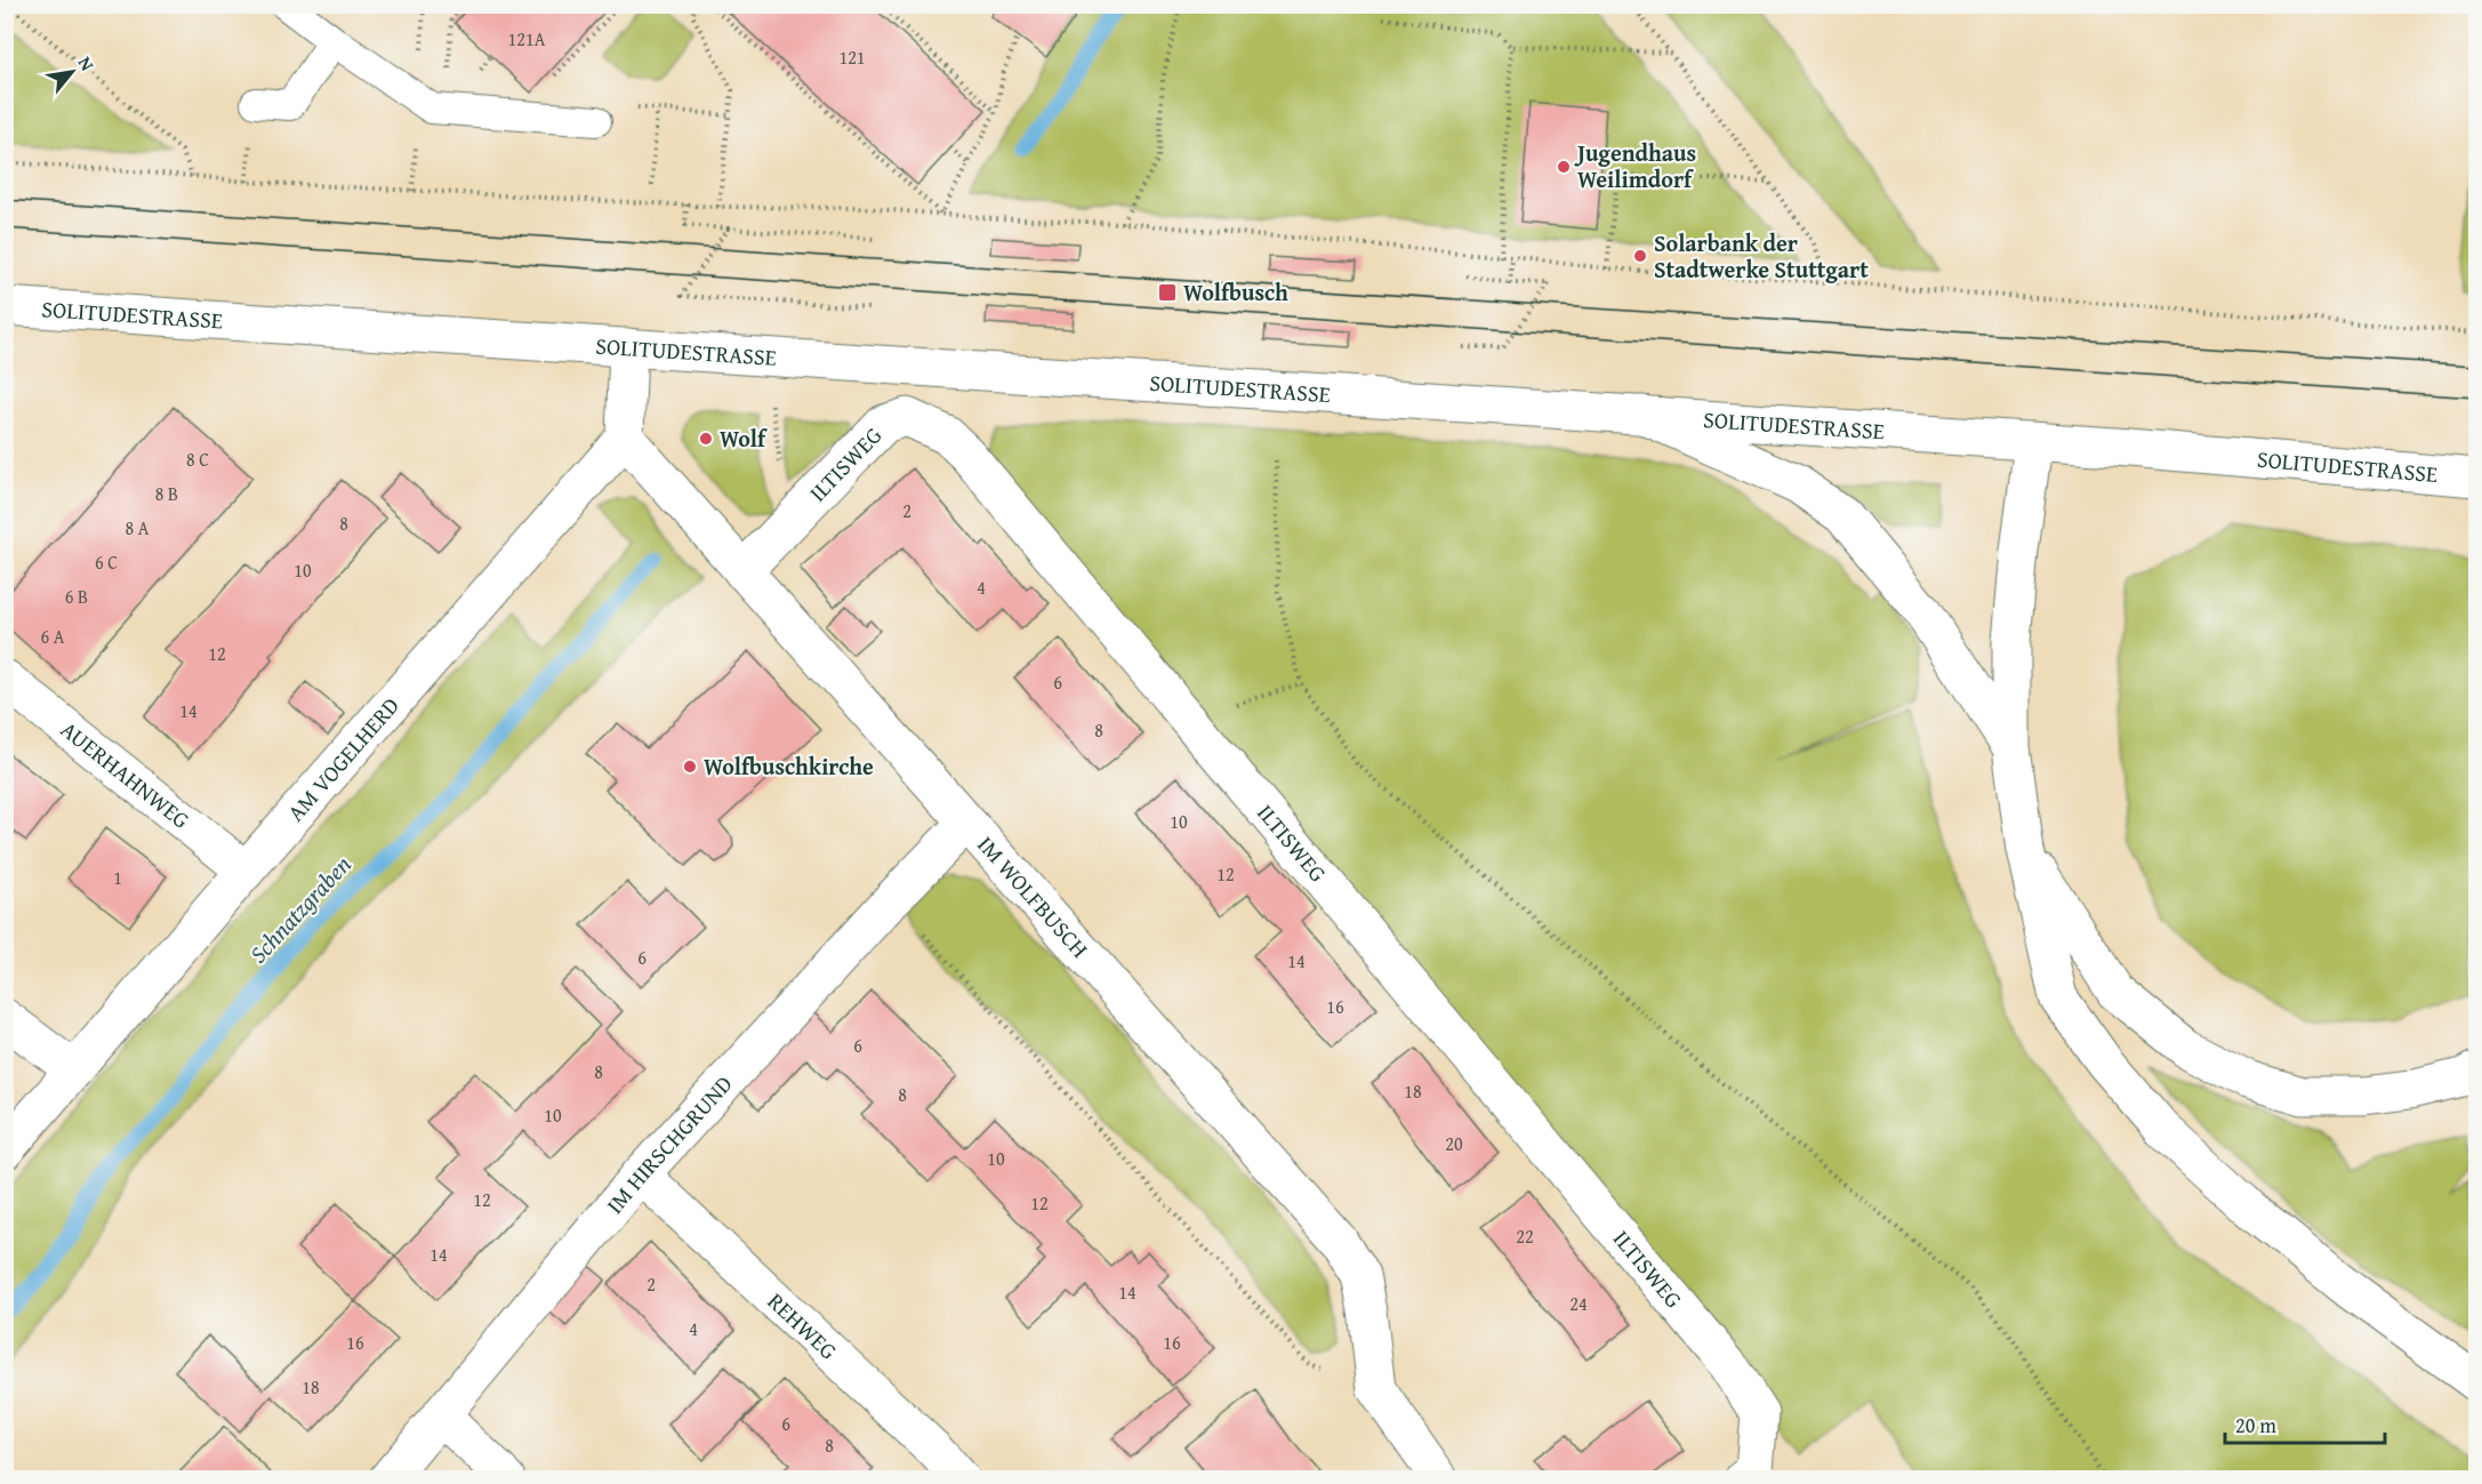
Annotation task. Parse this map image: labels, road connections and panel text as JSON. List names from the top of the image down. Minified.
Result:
{"streets":{"street":["SOLITUDESTRASSE","ILTISWEG","AM VOGELHERD","AUERHAHNWEG","IM WOLFBUSCH","IM HIRSCHGRUND","REHWEG"]},"crossings":[["ILTISWEG","IM WOLFBUSCH"],["AM VOGELHERD","AUERHAHNWEG"],["AM VOGELHERD","IM WOLFBUSCH"],["IM WOLFBUSCH","IM HIRSCHGRUND"],["IM HIRSCHGRUND","REHWEG"]],"water":["Schnatzgraben"],"places":{"other":["Jugendhaus Weilimdorf","Solarbank der Stadtwerke Stuttgart","Wolf","Wolfbuschkirche"],"transit":["Wolfbusch"]},"house_numbers":["121A","121","8 C","8 B","2","8","8 A","6 C","10","4","6 B","6 A","12","6","14","8","10","12","1","6","14","16","6","8","18","8","10","20","10","12","12","22","14","2","14","24","4","16","16","18","6","8"],"scale_bar":"20 m","north":"top right"}
